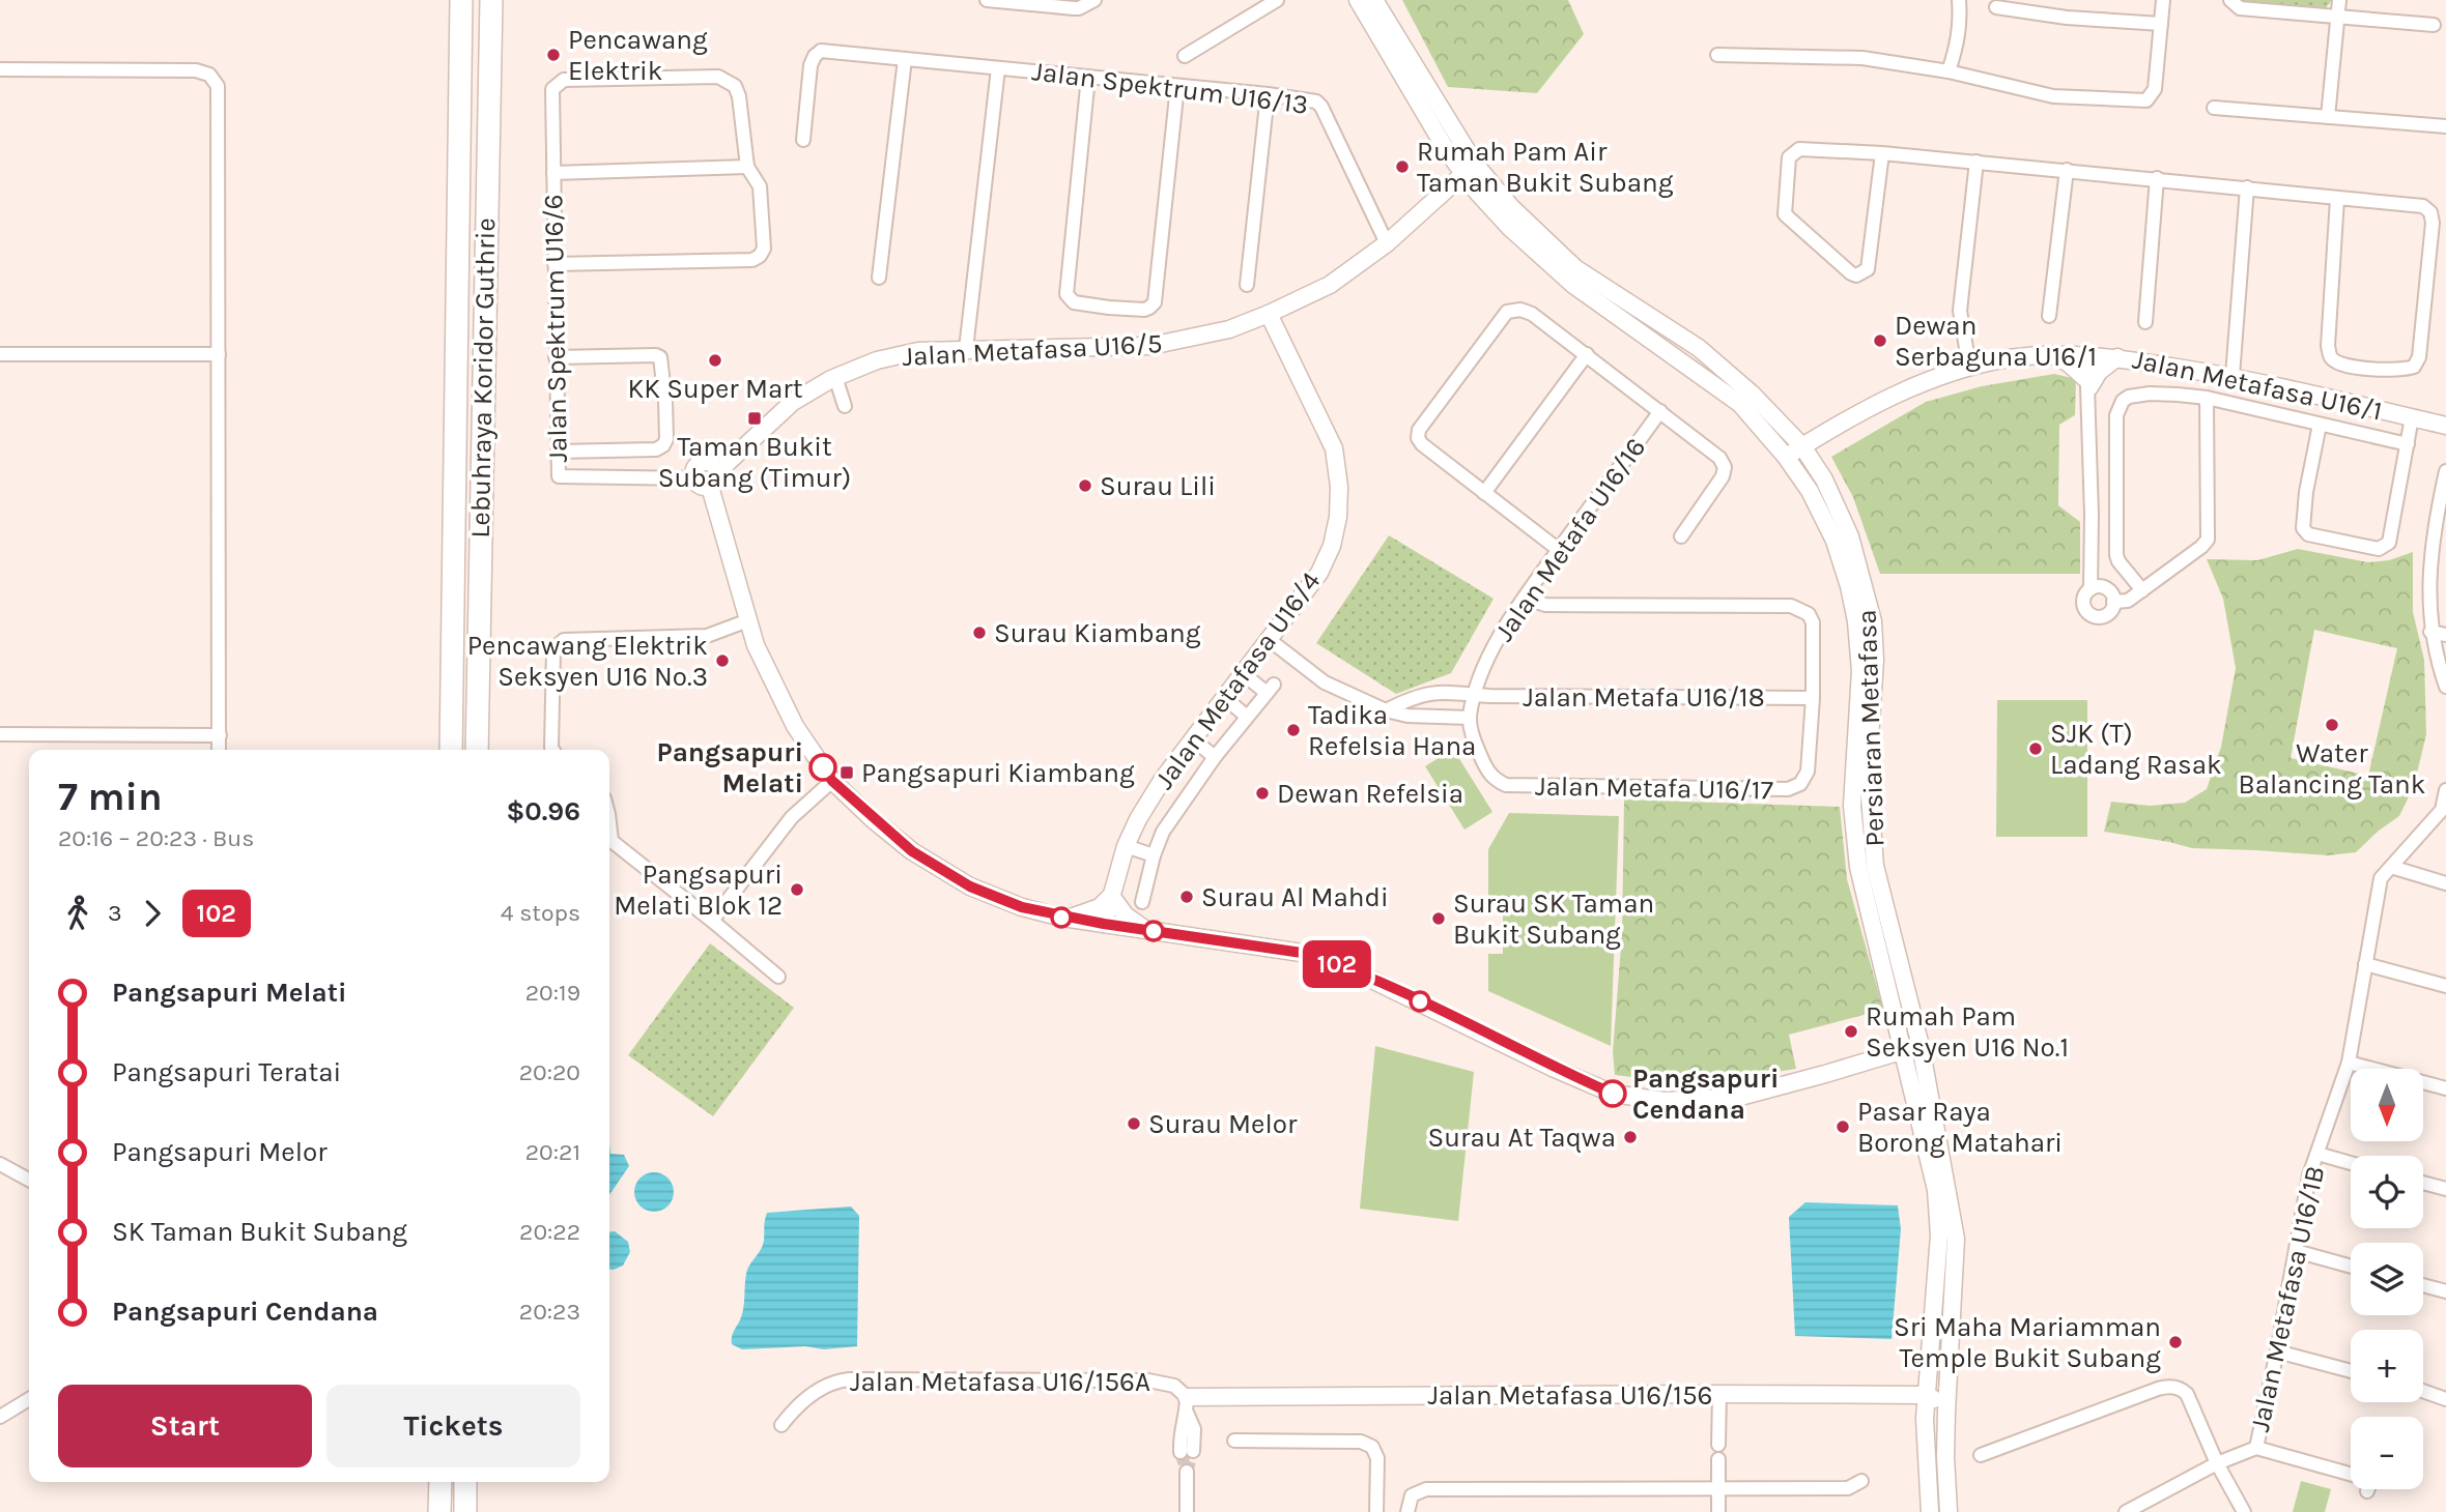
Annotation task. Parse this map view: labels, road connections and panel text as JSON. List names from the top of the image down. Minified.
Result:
{"streets":{"highway":["Lebuhraya Koridor Guthrie"],"street":["Jalan Spektrum U16/13","Jalan Spektrum U16/6","Jalan Metafasa U16/5","Jalan Metafasa U16/1","Jalan Metafa U16/16","Jalan Metafasa U16/4","Jalan Metafa U16/18","Persiaran Metafasa","Jalan Metafa U16/17","Jalan Metafasa U16/1B","Jalan Metafasa U16/156A","Jalan Metafasa U16/156"]},"crossings":[["Jalan Spektrum U16/13","Jalan Metafasa U16/5"],["Jalan Spektrum U16/6","Jalan Metafasa U16/5"],["Jalan Metafasa U16/5","Jalan Metafasa U16/4"],["Jalan Metafasa U16/5","Persiaran Metafasa"],["Jalan Metafasa U16/1","Persiaran Metafasa"],["Jalan Metafa U16/16","Jalan Metafa U16/18"],["Jalan Metafa U16/16","Jalan Metafa U16/17"],["Jalan Metafa U16/18","Jalan Metafa U16/17"],["Persiaran Metafasa","Jalan Metafasa U16/156"],["Jalan Metafasa U16/156A","Jalan Metafasa U16/156"]],"places":{"other":["Pencawang Elektrik","Rumah Pam Air Taman Bukit Subang","Dewan Serbaguna U16/1","KK Super Mart","Surau Lili","Surau Kiambang","Pencawang Elektrik Seksyen U16 No.3","Water Balancing Tank","Tadika Refelsia Hana","SJK (T) Ladang Rasak","Pangsapuri Melati","Dewan Refelsia","Pangsapuri Melati Blok 12","Surau Al Mahdi","Surau SK Taman Bukit Subang","Rumah Pam Seksyen U16 No.1","Pangsapuri Cendana","Surau Melor","Pasar Raya Borong Matahari","Surau At Taqwa","Sri Maha Mariamman Temple Bukit Subang"],"transit":["Taman Bukit Subang (Timur)","Pangsapuri Kiambang"]},"lines":["bus line 102"],"north":"bottom","page":{"on_map":"102","heading":["7 min","20:16 – 20:23 · Bus","$0.96"],"legs":["3","102","4 stops"],"list":[{"name":"Pangsapuri Melati","value":"20:19"},{"name":"Pangsapuri Teratai","value":"20:20"},{"name":"Pangsapuri Melor","value":"20:21"},{"name":"SK Taman Bukit Subang","value":"20:22"},{"name":"Pangsapuri Cendana","value":"20:23"}],"map_buttons":["+","−"],"buttons":["Start","Tickets"]}}
